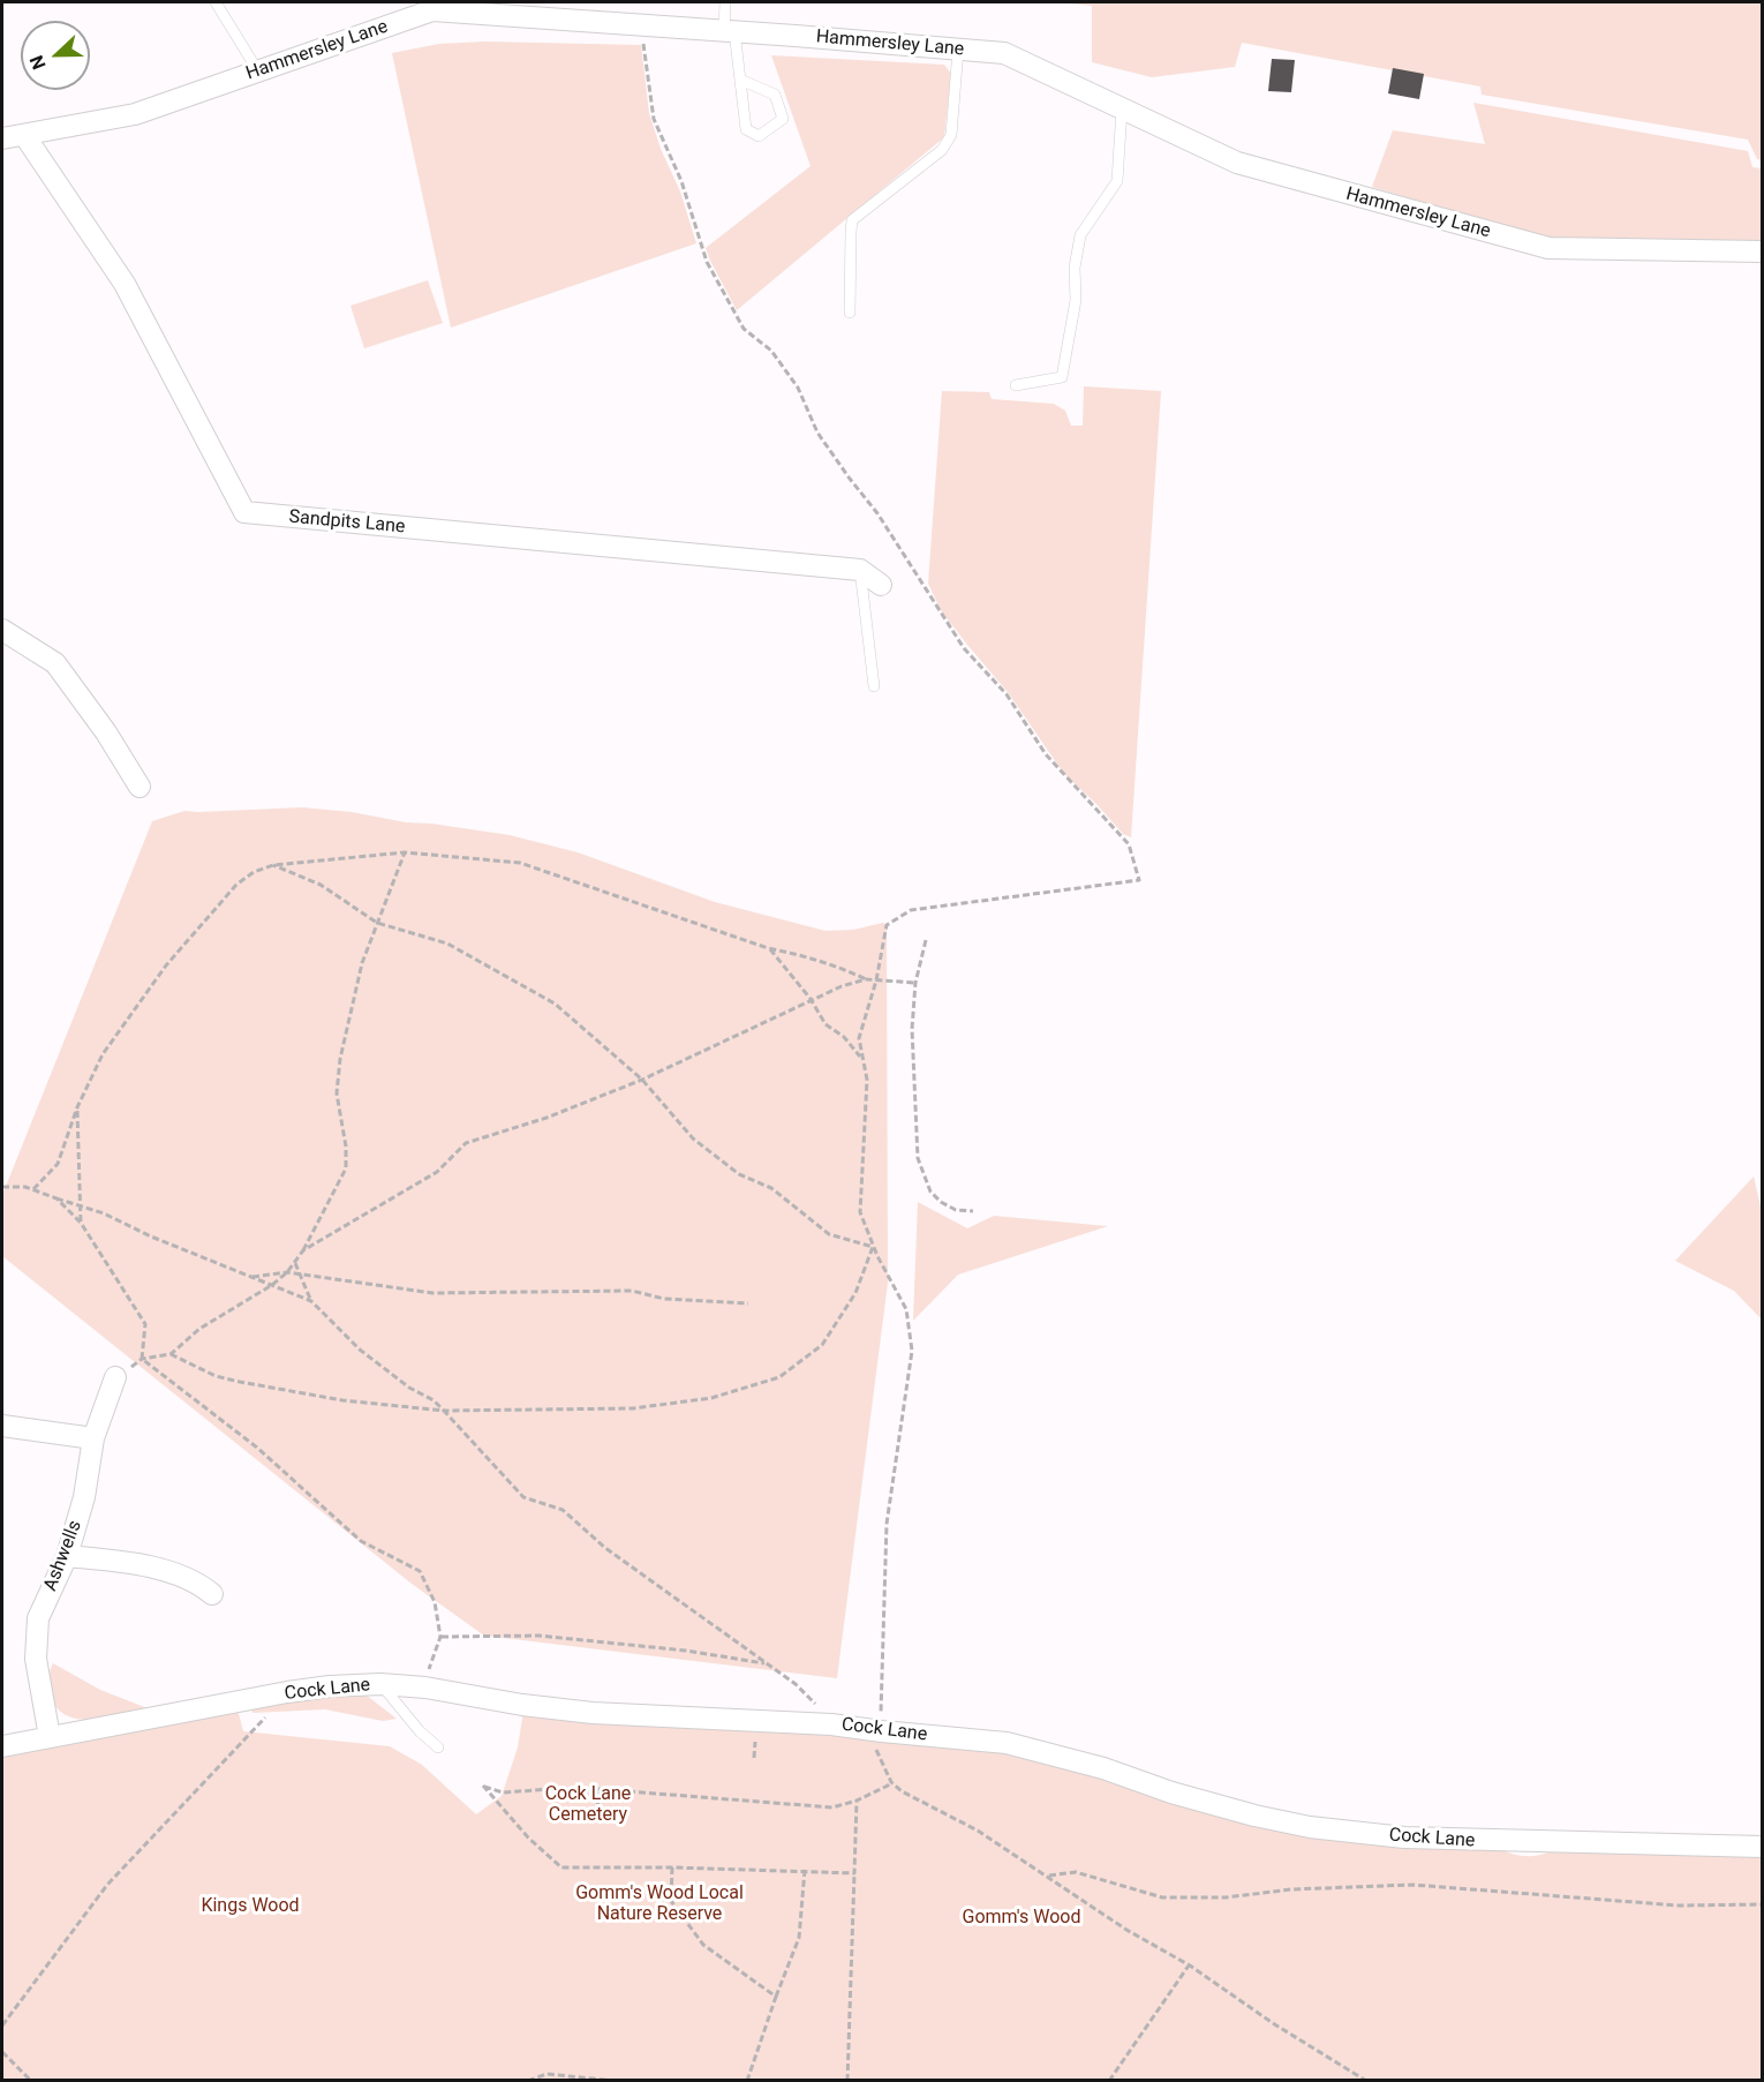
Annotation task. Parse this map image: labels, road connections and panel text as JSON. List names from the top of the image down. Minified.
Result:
{"streets":{"street":["Hammersley Lane","Sandpits Lane","Ashwells","Cock Lane"]},"crossings":[["Hammersley Lane","Sandpits Lane"],["Ashwells","Cock Lane"]],"parks":["Cock Lane Cemetery","Gomm's Wood Local Nature Reserve","Kings Wood","Gomm's Wood"],"north":"left"}
